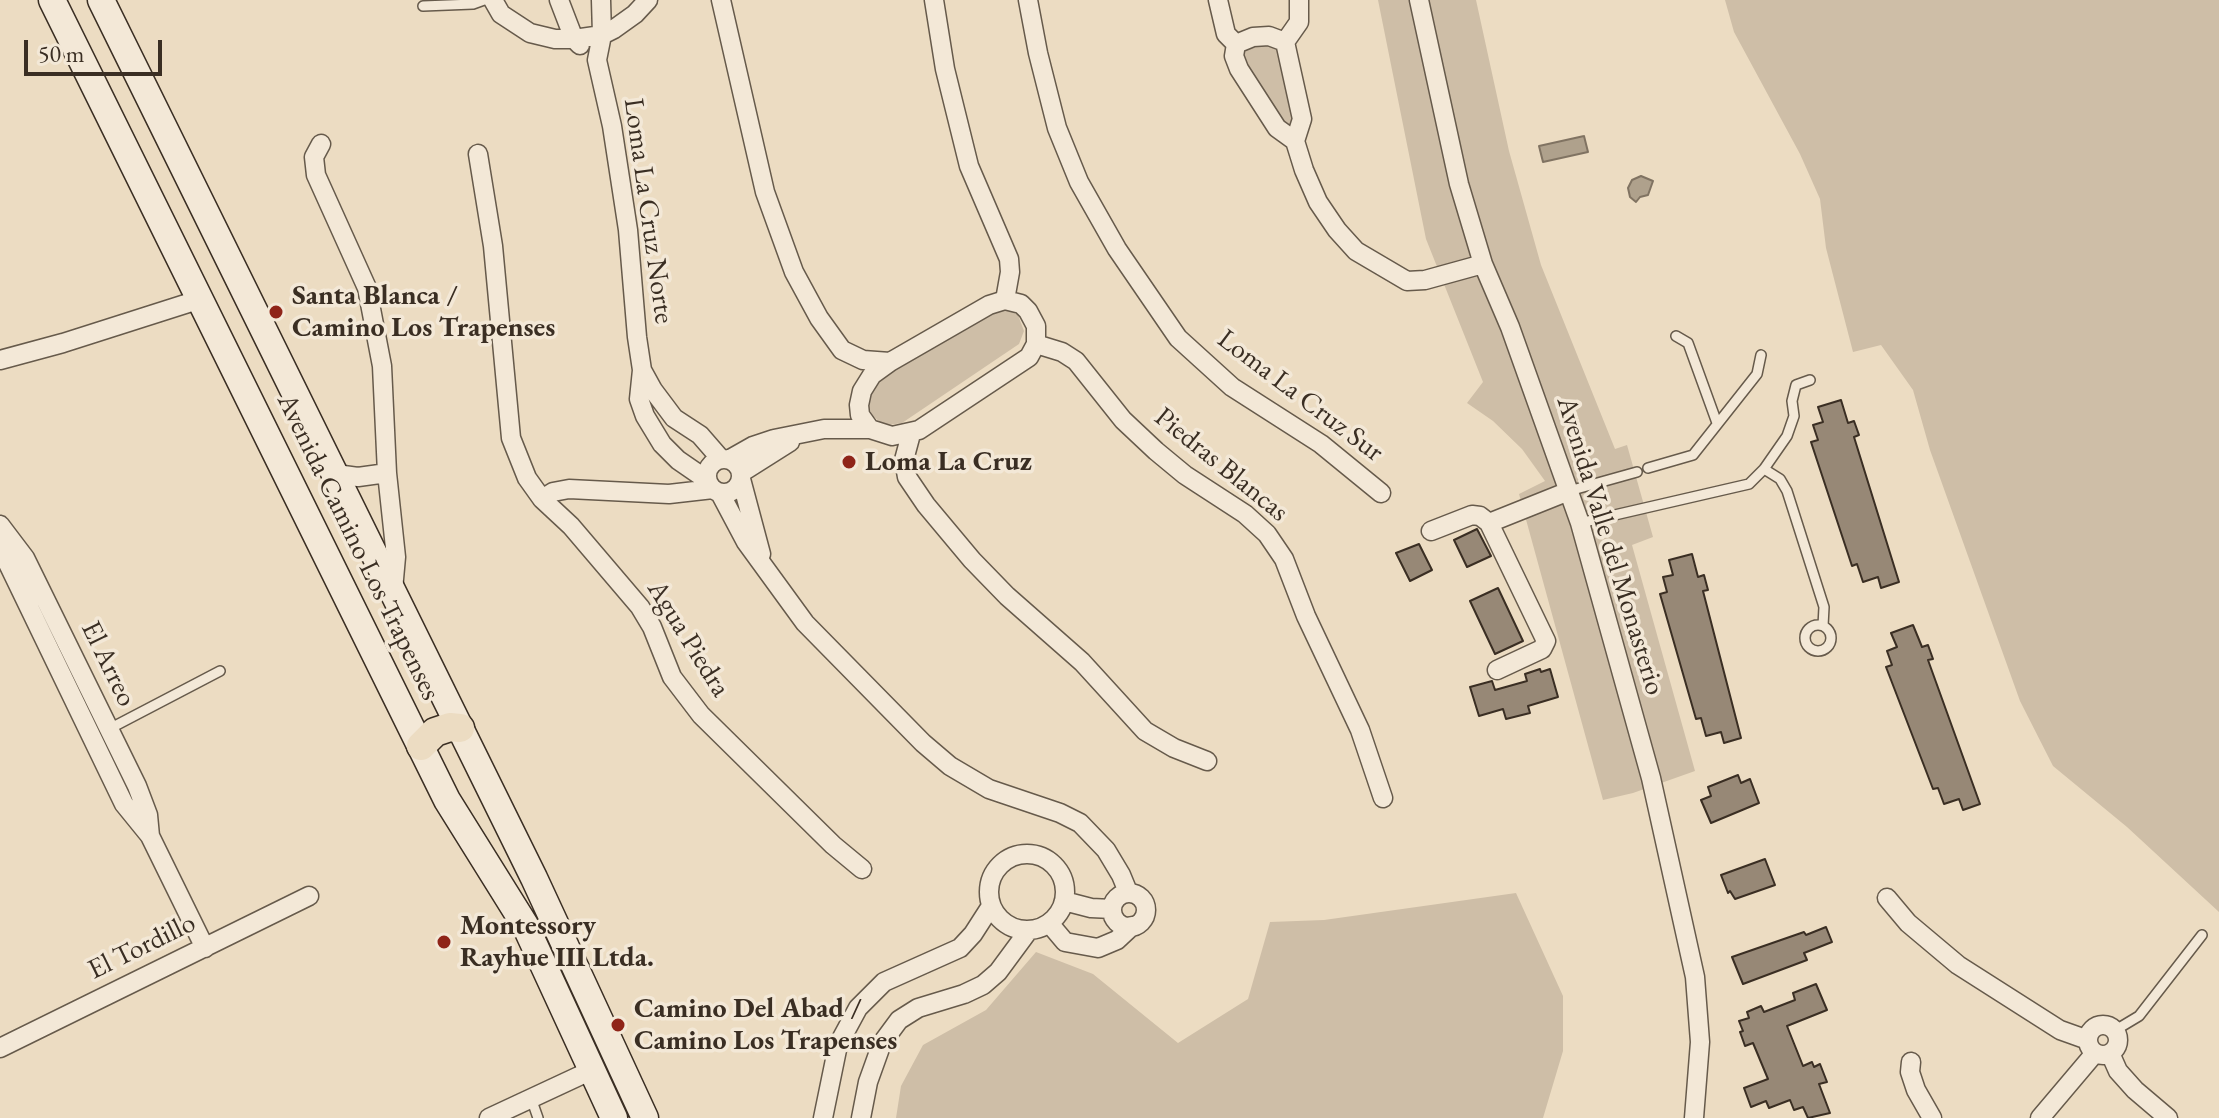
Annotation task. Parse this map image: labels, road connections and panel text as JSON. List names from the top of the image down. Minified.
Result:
{"streets":{"main road":["Avenida Camino Los Trapenses"],"street":["Loma La Cruz Norte","Loma La Cruz Sur","Piedras Blancas","Avenida Valle del Monasterio","Agua Piedra","El Arreo","El Tordillo"]},"crossings":[["El Arreo","El Tordillo"]],"places":["Santa Blanca / Camino Los Trapenses","Loma La Cruz","Montessory Rayhue III Ltda.","Camino Del Abad / Camino Los Trapenses"],"scale_bar":"50 m"}
